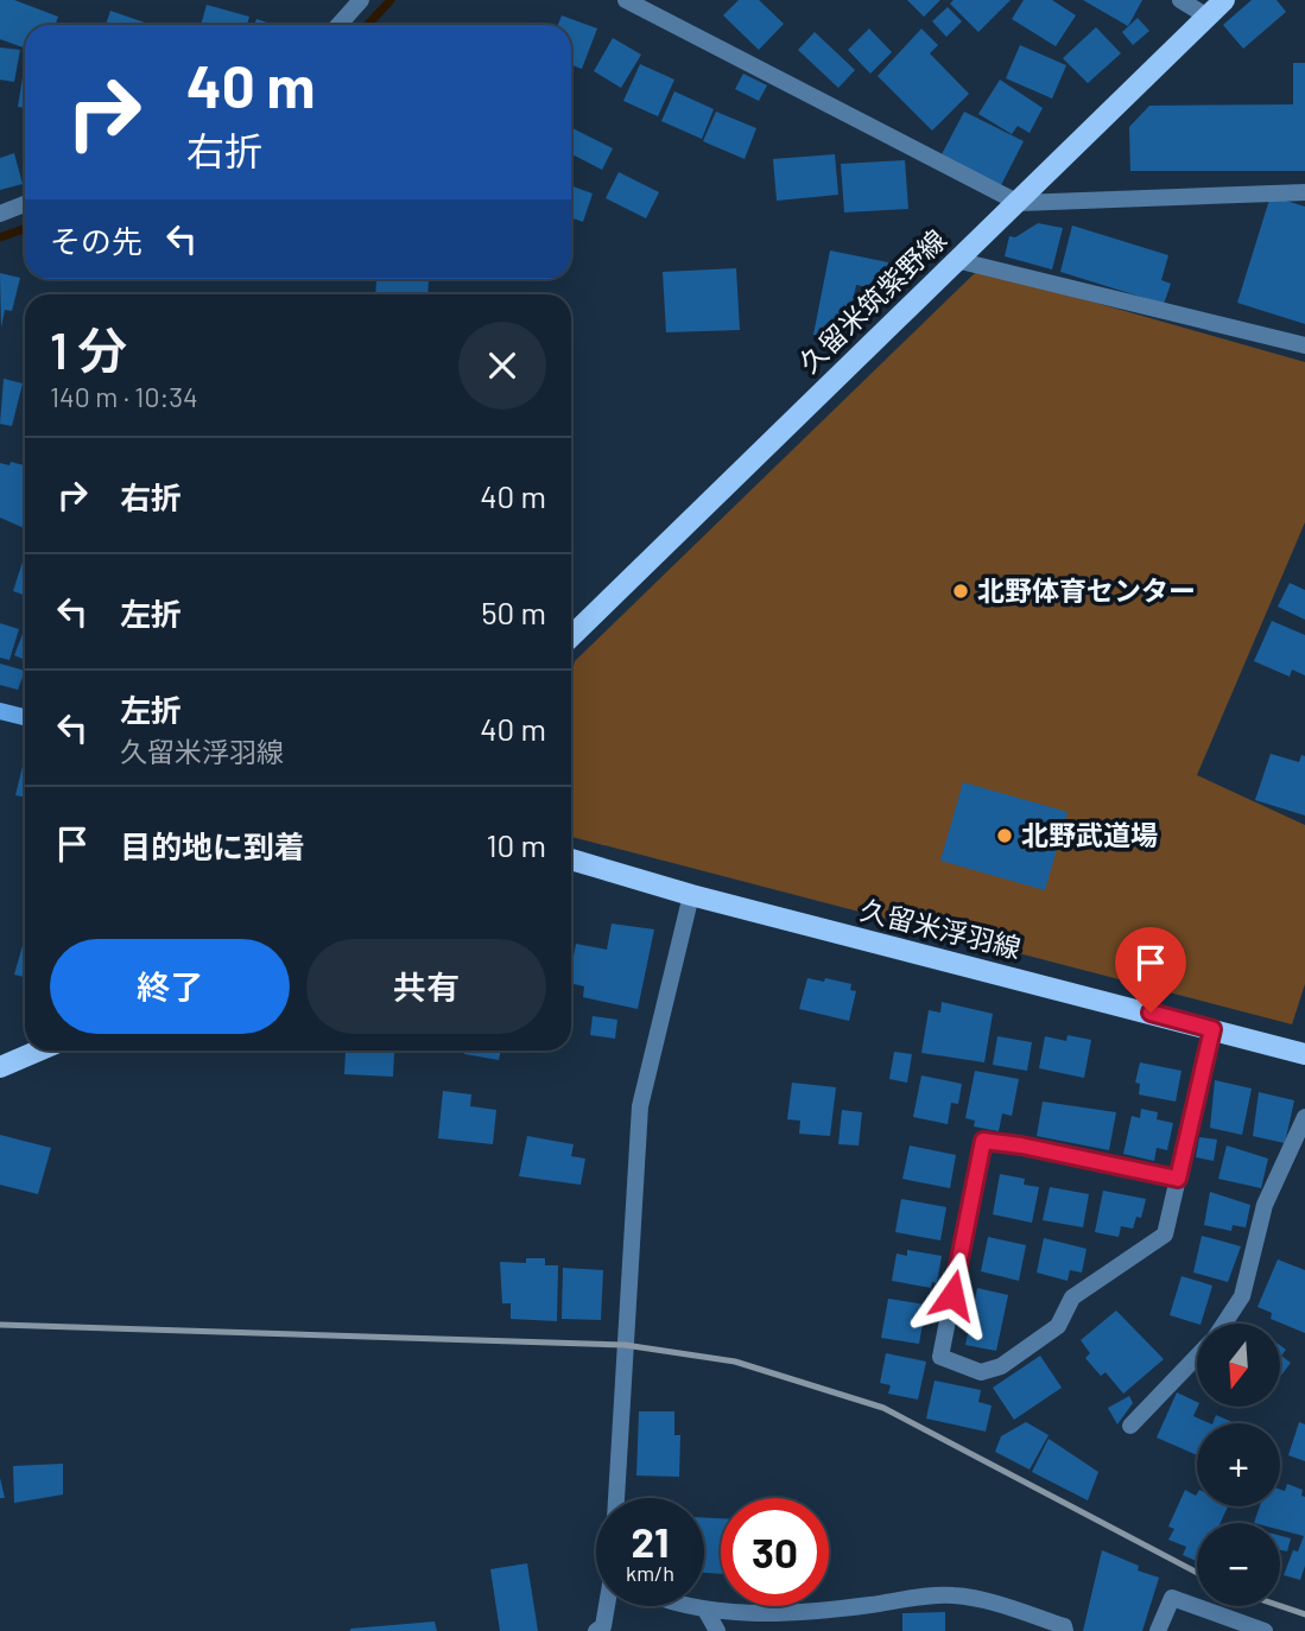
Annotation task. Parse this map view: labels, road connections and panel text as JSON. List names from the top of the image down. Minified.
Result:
{"streets":{"main road":["久留米筑紫野線","久留米浮羽線"]},"places":["北野体育センター","北野武道場"],"north":"bottom","page":{"turn":["40 m","右折"],"then":"その先","heading":["1 分","140 m · 10:34"],"list":[{"name":"右折","value":"40 m"},{"name":"左折","value":"50 m"},{"name":"左折","note":"久留米浮羽線","value":"40 m"},{"name":"目的地に到着","value":"10 m"}],"buttons":["終了","共有"],"map_buttons":["+","−"],"speed":"21 km/h","limit":"30"}}
